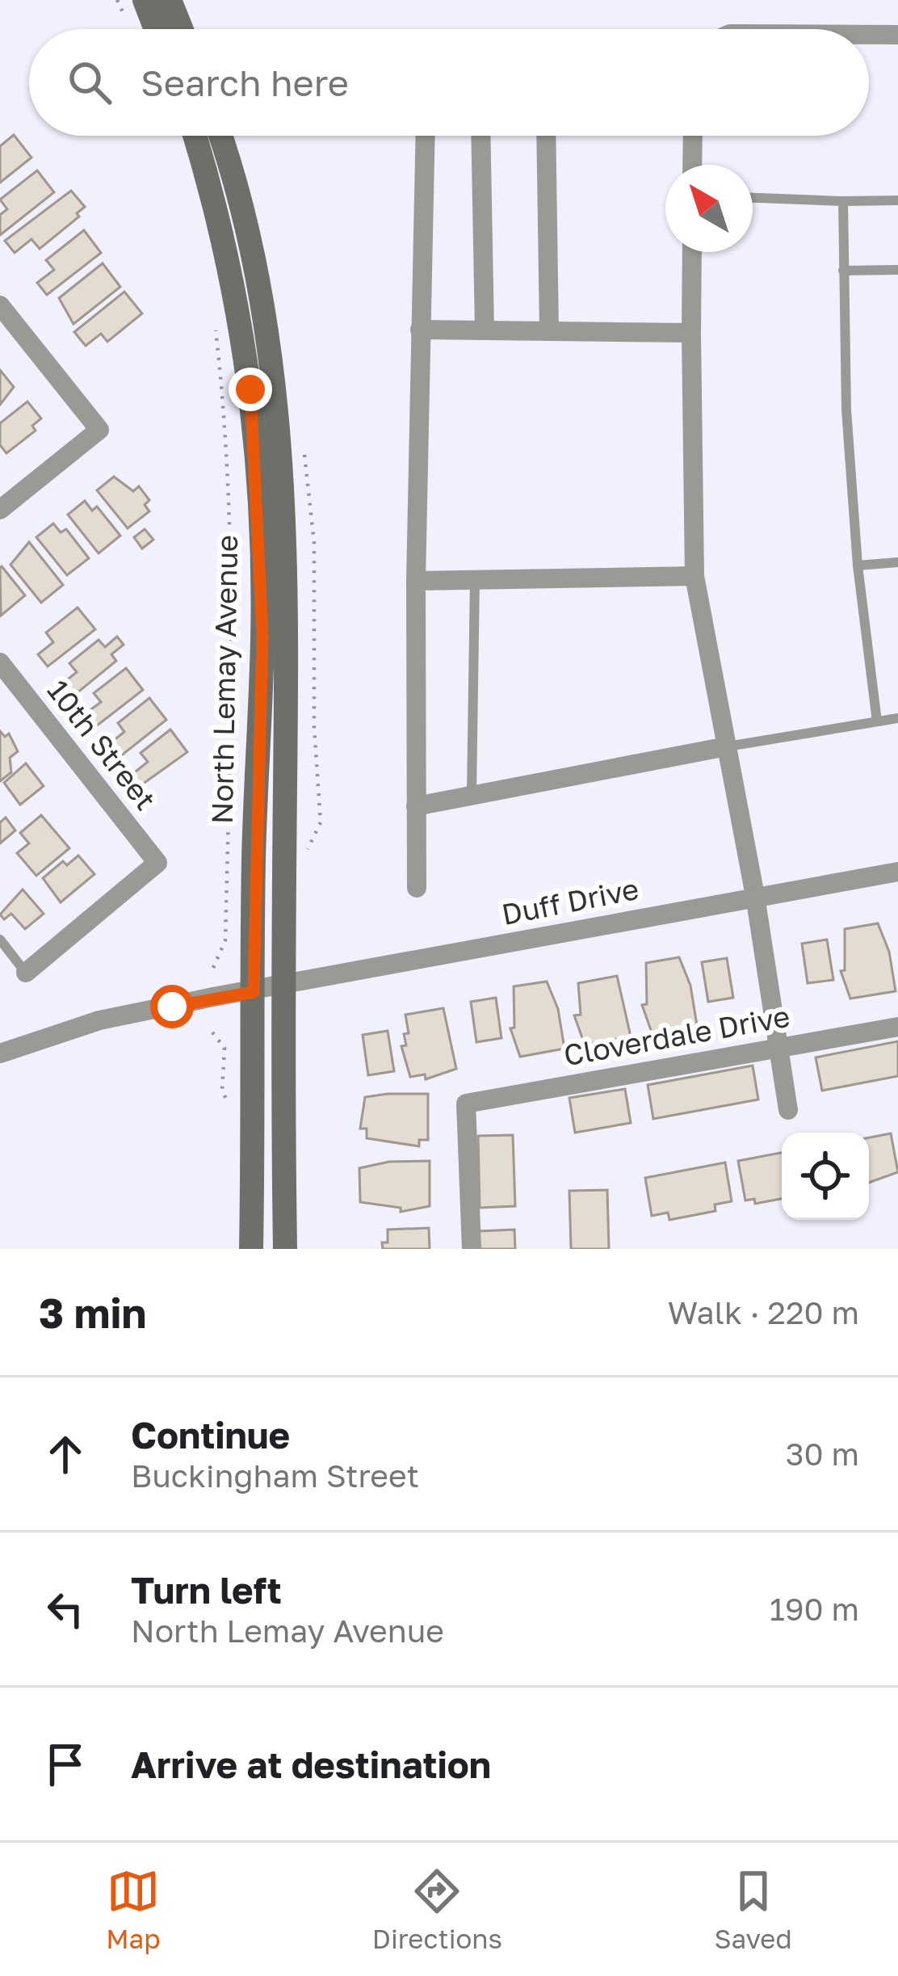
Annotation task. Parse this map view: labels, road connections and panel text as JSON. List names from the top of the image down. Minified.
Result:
{"streets":{"main road":["North Lemay Avenue"],"street":["10th Street","Duff Drive","Cloverdale Drive"]},"crossings":[["North Lemay Avenue","Duff Drive"]],"north":"top left","page":{"search":"Search here","heading":["3 min","Walk · 220 m"],"list":[["Continue","Buckingham Street","30 m"],["Turn left","North Lemay Avenue","190 m"],"Arrive at destination"],"nav":["Map","Directions","Saved"]}}
